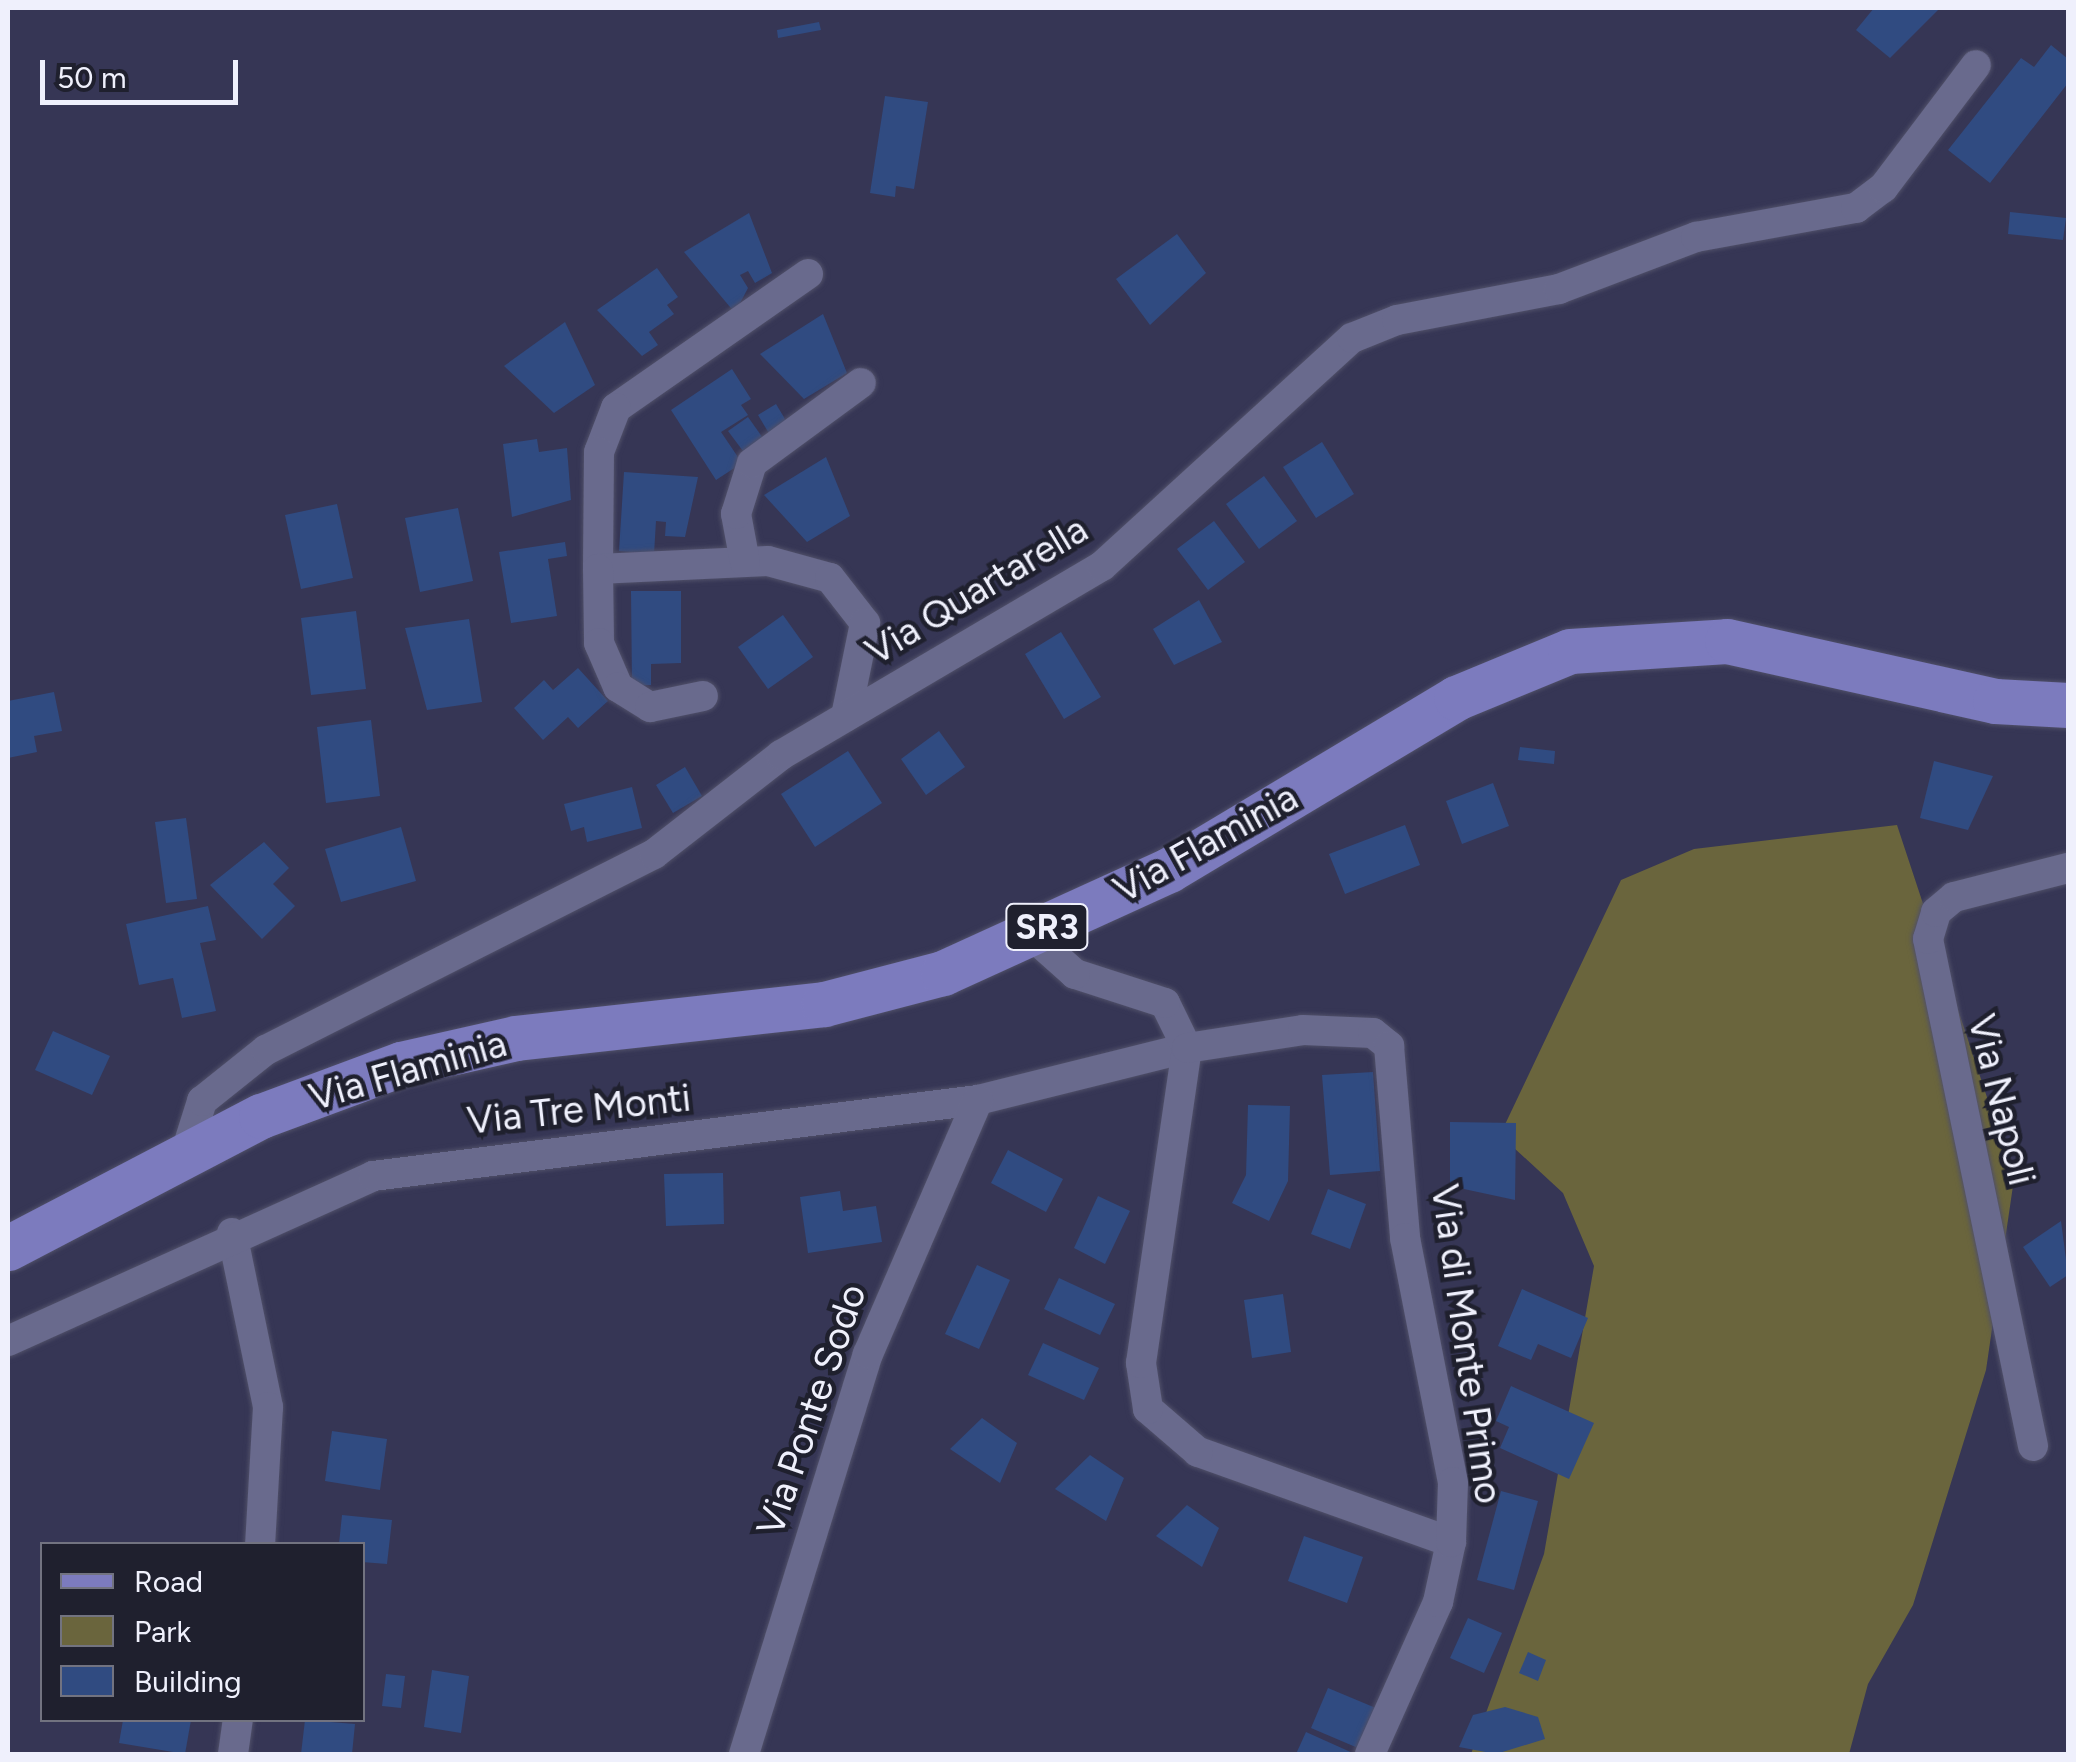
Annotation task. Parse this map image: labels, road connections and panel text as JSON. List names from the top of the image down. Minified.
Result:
{"streets":{"main road":["Via Flaminia","SR3"],"street":["Via Quartarella","Via Napoli","Via Tre Monti","Via di Monte Primo","Via Ponte Sodo"]},"crossings":[["Via Quartarella","Via Flaminia"],["Via Tre Monti","Via di Monte Primo"],["Via Tre Monti","Via Ponte Sodo"]],"legend":["Road","Park","Building"],"scale_bar":"50 m"}
